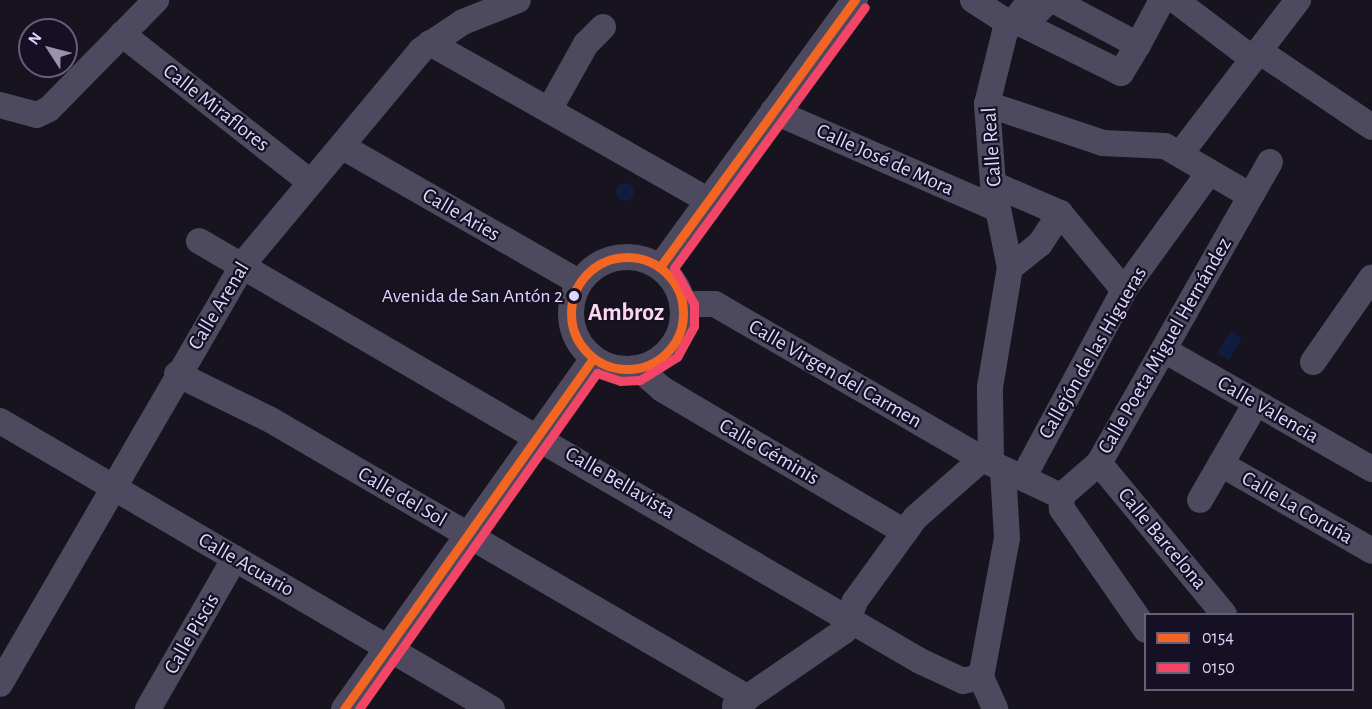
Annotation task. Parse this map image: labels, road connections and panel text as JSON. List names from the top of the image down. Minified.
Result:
{"streets":{"street":["Calle Miraflores","Calle Real","Calle José de Mora","Calle Aries","Calle Arenal","Calle Poeta Miguel Hernández","Callejón de las Higueras","Calle Virgen del Carmen","Calle Valencia","Calle Géminis","Calle Bellavista","Calle del Sol","Calle La Coruña","Calle Barcelona","Calle Acuario","Calle Piscis"]},"crossings":[["Calle Miraflores","Calle Arenal"],["Calle Real","Calle José de Mora"],["Calle Real","Callejón de las Higueras"],["Calle Real","Calle Virgen del Carmen"],["Calle Real","Calle Bellavista"],["Calle Aries","Calle Arenal"],["Calle Aries","Calle Virgen del Carmen"],["Calle Aries","Calle Géminis"],["Calle Arenal","Calle Bellavista"],["Calle Arenal","Calle del Sol"],["Calle Arenal","Calle Acuario"],["Calle Poeta Miguel Hernández","Calle Valencia"],["Calle Poeta Miguel Hernández","Calle Barcelona"],["Callejón de las Higueras","Calle Virgen del Carmen"],["Calle Virgen del Carmen","Calle Géminis"],["Calle Valencia","Calle La Coruña"],["Calle Acuario","Calle Piscis"]],"districts":["Ambroz"],"places":["Avenida de San Antón 2"],"lines":["transit line 0154","transit line 0150"],"legend":["0154","0150"],"north":"top left"}
